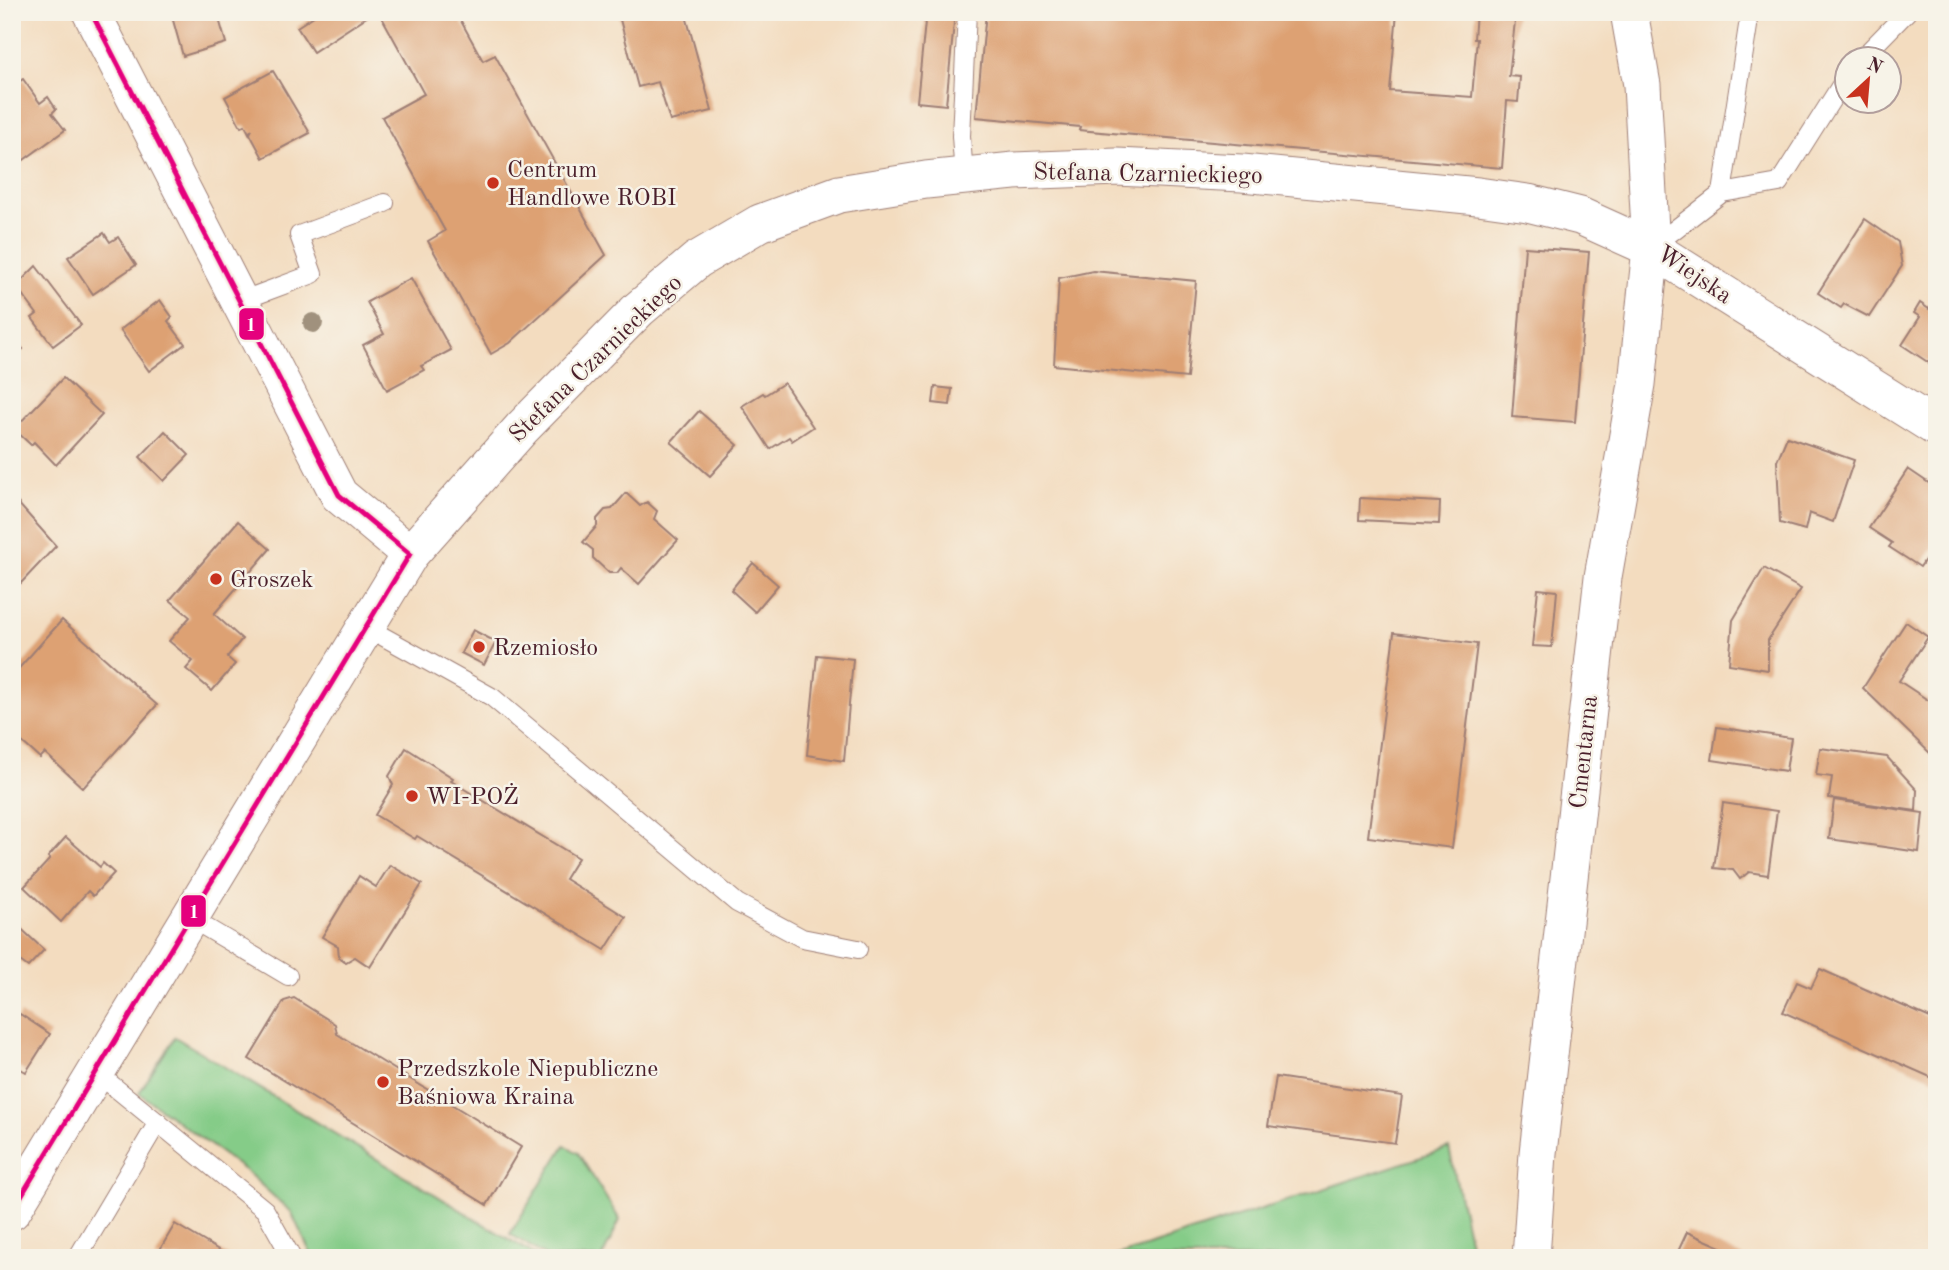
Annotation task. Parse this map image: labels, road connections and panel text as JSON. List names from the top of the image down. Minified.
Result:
{"streets":{"street":["Stefana Czarnieckiego","Wiejska","Cmentarna"]},"crossings":[["Stefana Czarnieckiego","Wiejska"],["Stefana Czarnieckiego","Cmentarna"],["Wiejska","Cmentarna"]],"places":["Centrum Handlowe ROBI","Groszek","Rzemiosło","WI-POŻ","Przedszkole Niepubliczne Baśniowa Kraina"],"lines":["transit line 1"],"north":"top right"}
